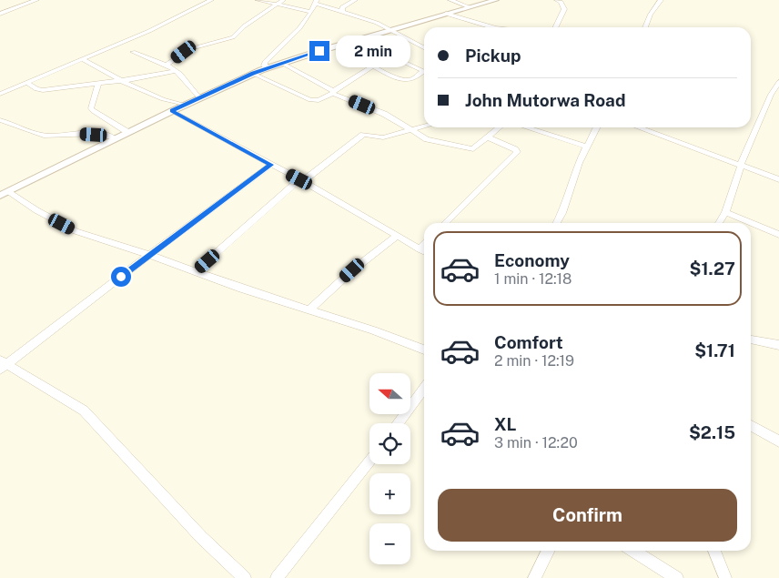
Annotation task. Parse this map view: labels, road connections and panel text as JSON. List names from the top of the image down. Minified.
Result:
{"north":"left","page":{"banner":["Pickup","John Mutorwa Road"],"bubble":"2 min","list":[{"name":"Economy","note":"1 min · 12:18","value":"$1.27"},{"name":"Comfort","note":"2 min · 12:19","value":"$1.71"},{"name":"XL","note":"3 min · 12:20","value":"$2.15"}],"map_buttons":["+","−"],"buttons":"Confirm"}}
